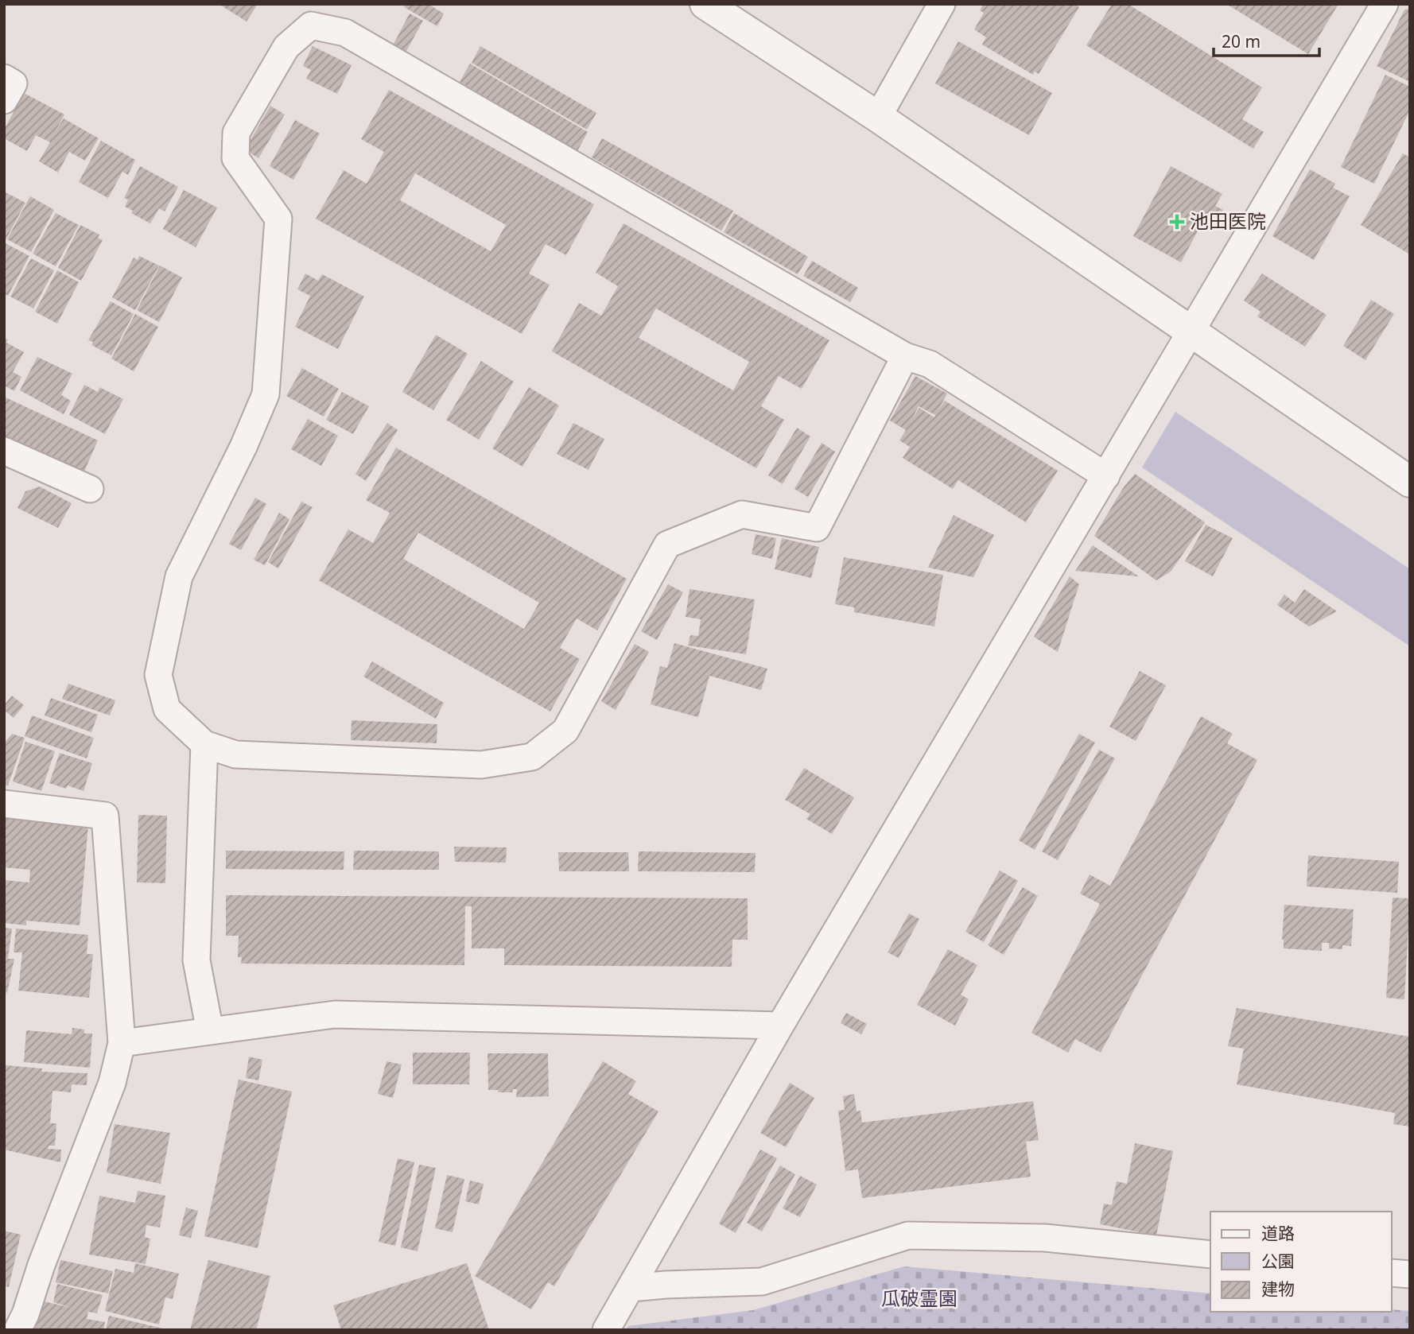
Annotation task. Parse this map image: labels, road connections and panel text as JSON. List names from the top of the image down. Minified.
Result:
{"parks":["瓜破霊園"],"places":{"health":["池田医院"]},"legend":["道路","公園","建物"],"scale_bar":"20 m"}
